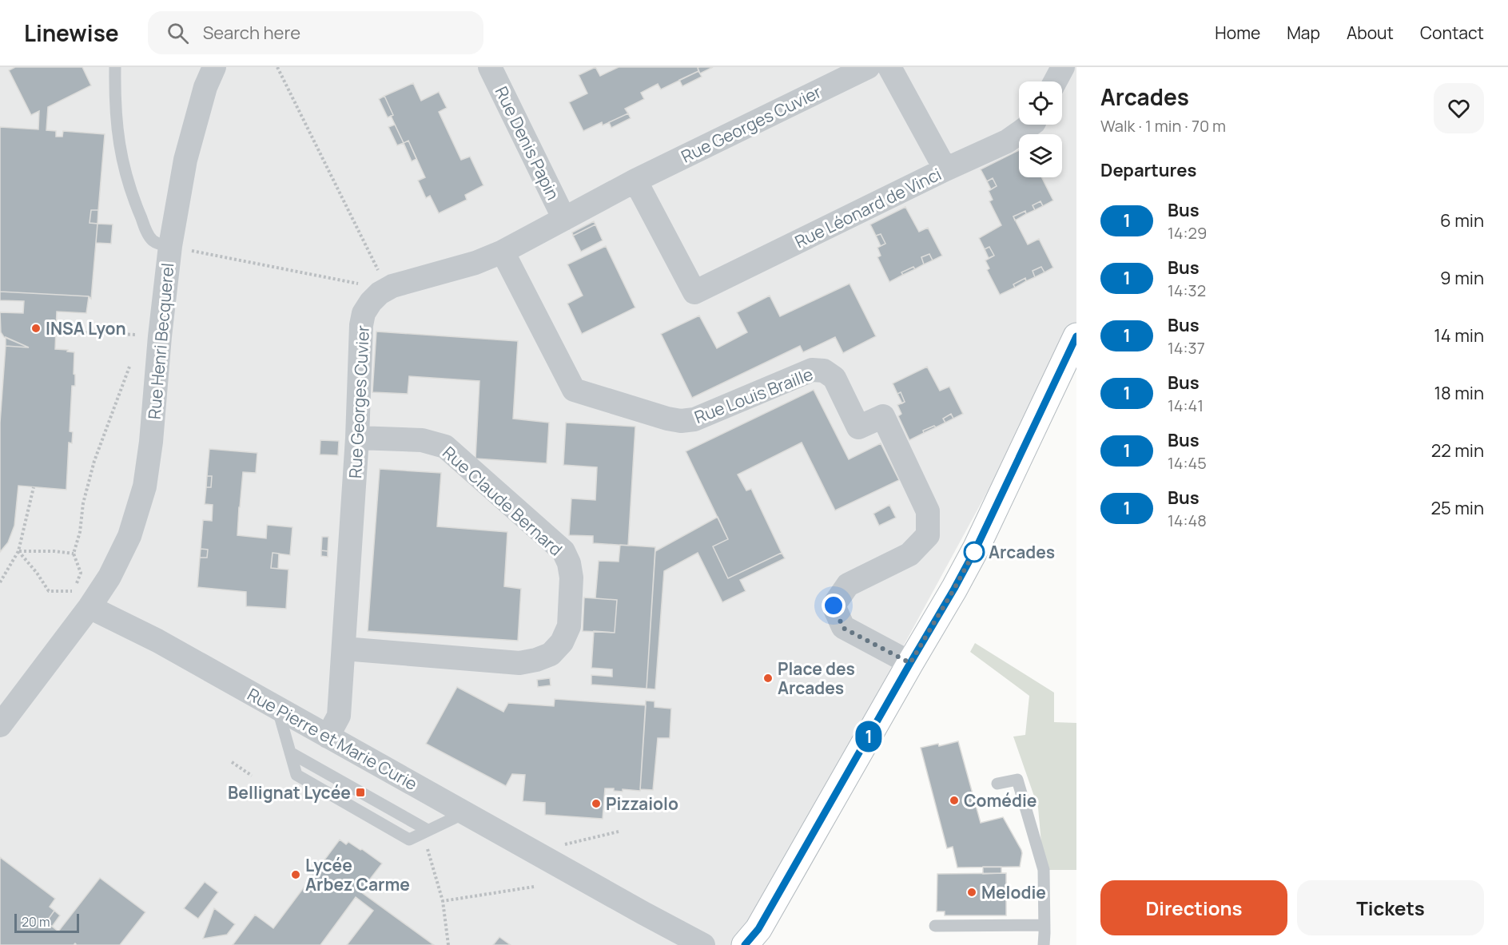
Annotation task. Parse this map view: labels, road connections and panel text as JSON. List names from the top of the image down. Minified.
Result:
{"streets":{"street":["Rue Georges Cuvier","Rue Denis Papin","Rue Léonard de Vinci","Rue Henri Becquerel","Rue Louis Braille","Rue Claude Bernard","Rue Pierre et Marie Curie"]},"crossings":[["Rue Georges Cuvier","Rue Denis Papin"],["Rue Georges Cuvier","Rue Léonard de Vinci"],["Rue Georges Cuvier","Rue Louis Braille"],["Rue Georges Cuvier","Rue Claude Bernard"],["Rue Georges Cuvier","Rue Pierre et Marie Curie"],["Rue Henri Becquerel","Rue Pierre et Marie Curie"]],"places":{"other":["INSA Lyon","Arcades","Place des Arcades","Comédie","Pizzaiolo","Lycée Arbez Carme","Melodie"],"transit":["Bellignat Lycée"]},"lines":["bus line 1"],"scale_bar":"20 m","page":{"header":"Linewise","search":"Search here","nav":["Home","Map","About","Contact"],"on_map":"1","heading":[["Arcades","Walk · 1 min · 70 m"],"Departures"],"list":[{"mark":"1","name":"Bus","note":"14:29","value":"6 min"},{"mark":"1","name":"Bus","note":"14:32","value":"9 min"},{"mark":"1","name":"Bus","note":"14:37","value":"14 min"},{"mark":"1","name":"Bus","note":"14:41","value":"18 min"},{"mark":"1","name":"Bus","note":"14:45","value":"22 min"},{"mark":"1","name":"Bus","note":"14:48","value":"25 min"}],"buttons":["Directions","Tickets"],"scale":"20 m"}}
